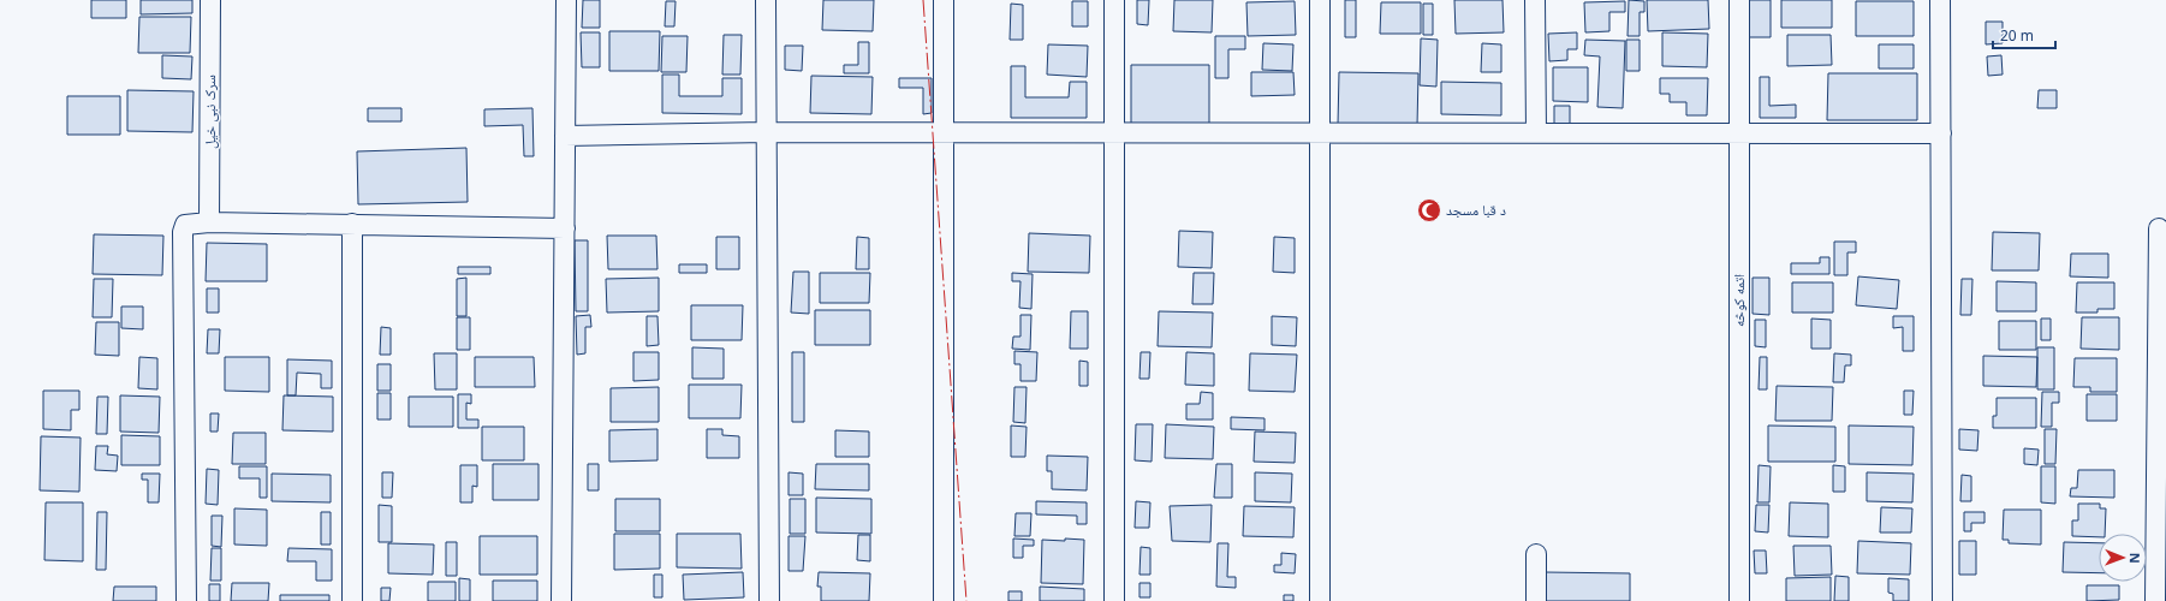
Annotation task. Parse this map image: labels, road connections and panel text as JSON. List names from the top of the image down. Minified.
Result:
{"streets":{"street":["سرک نبی خیل","اتمه کوڅه"]},"places":{"mosque":["د قبا مسجد"]},"scale_bar":"20 m","north":"right"}
